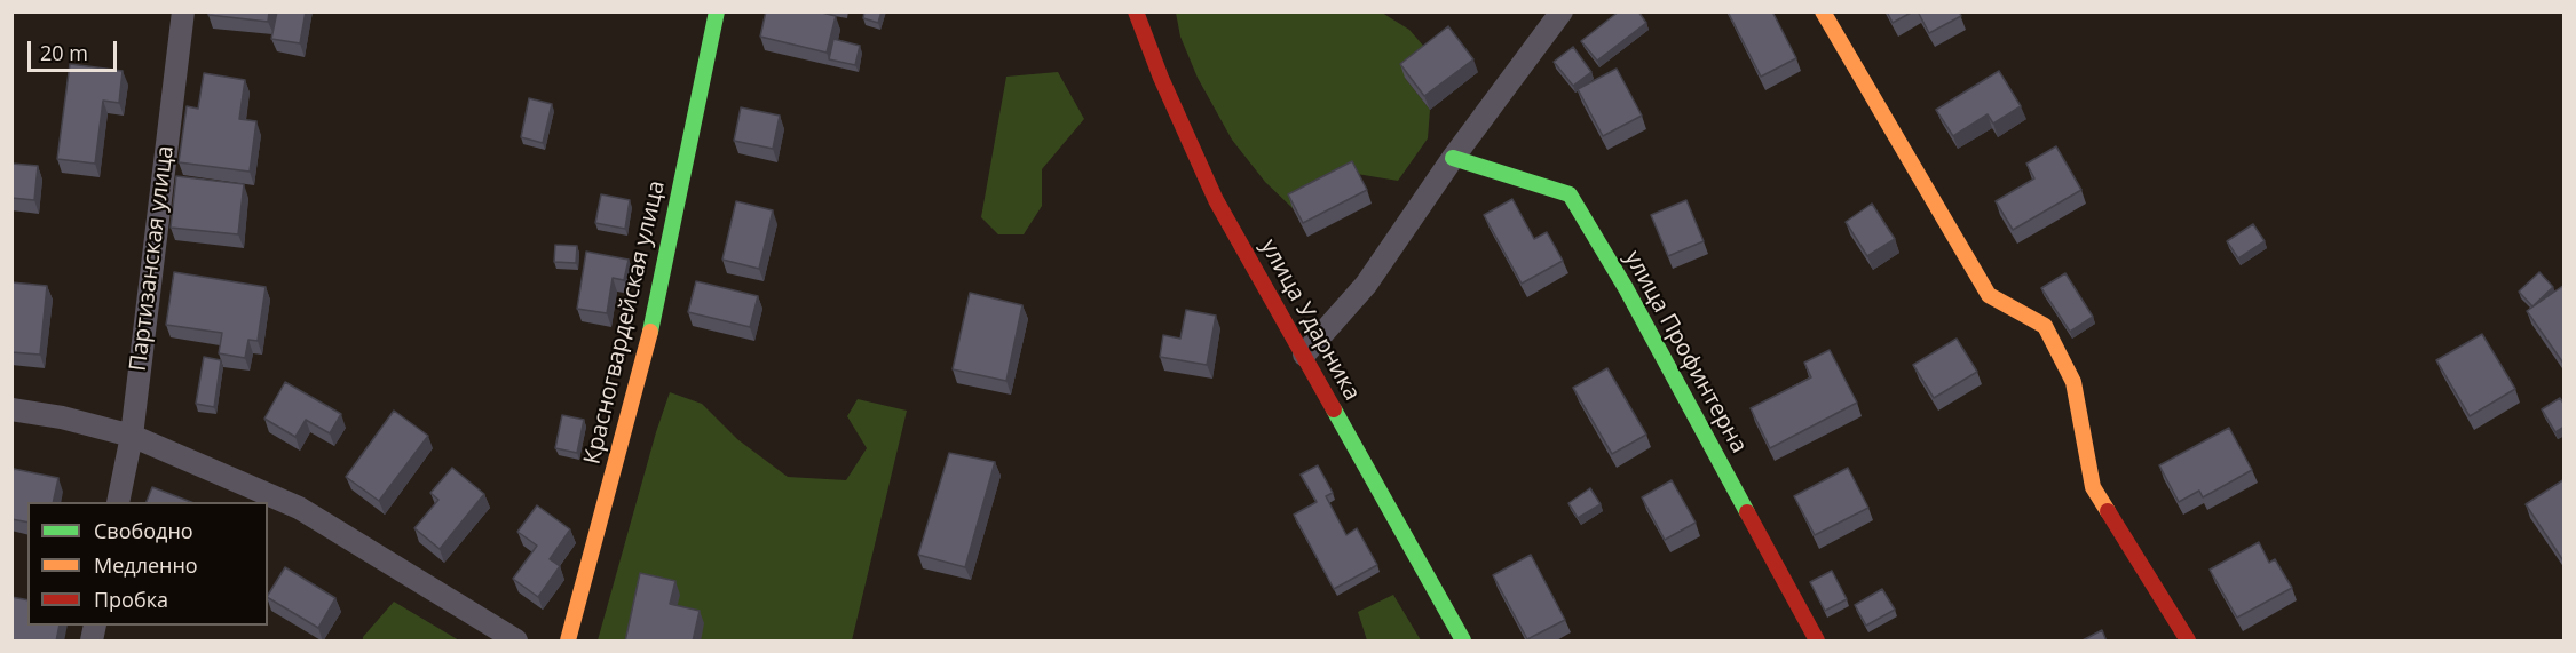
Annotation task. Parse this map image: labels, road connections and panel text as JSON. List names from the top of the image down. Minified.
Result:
{"streets":{"street":["Партизанская улица","улица Ударника","Красногвардейская улица","улица Профинтерна"]},"legend":["Свободно","Медленно","Пробка"],"scale_bar":"20 m"}
